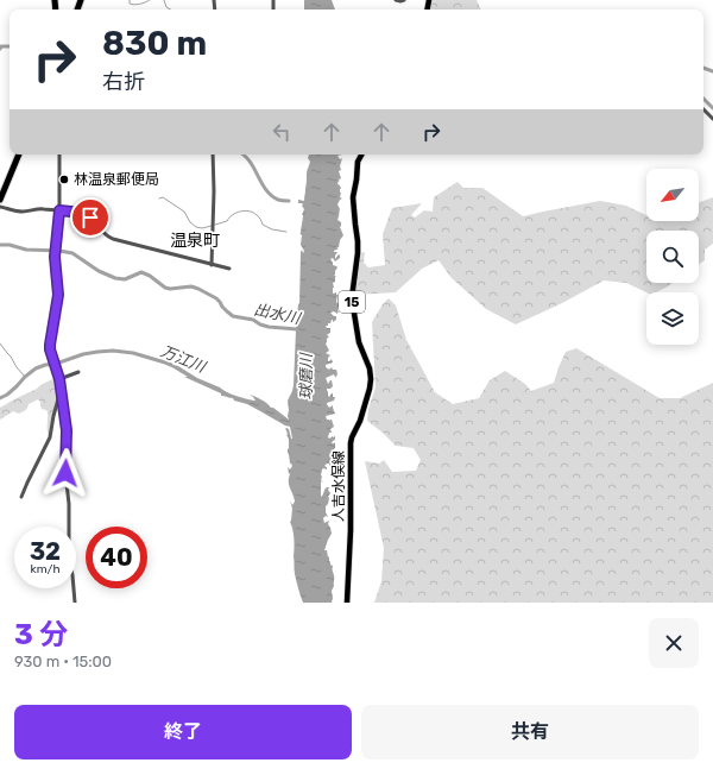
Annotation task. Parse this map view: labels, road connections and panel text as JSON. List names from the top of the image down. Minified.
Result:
{"streets":{"main road":["15","人吉水俣線"]},"districts":["温泉町"],"water":["出水川","万江川","球磨川"],"places":["林温泉郵便局"],"north":"bottom left","page":{"turn":["830 m","右折"],"speed":"32 km/h","limit":"40","heading":["3 分","930 m · 15:00"],"buttons":["終了","共有"]}}
